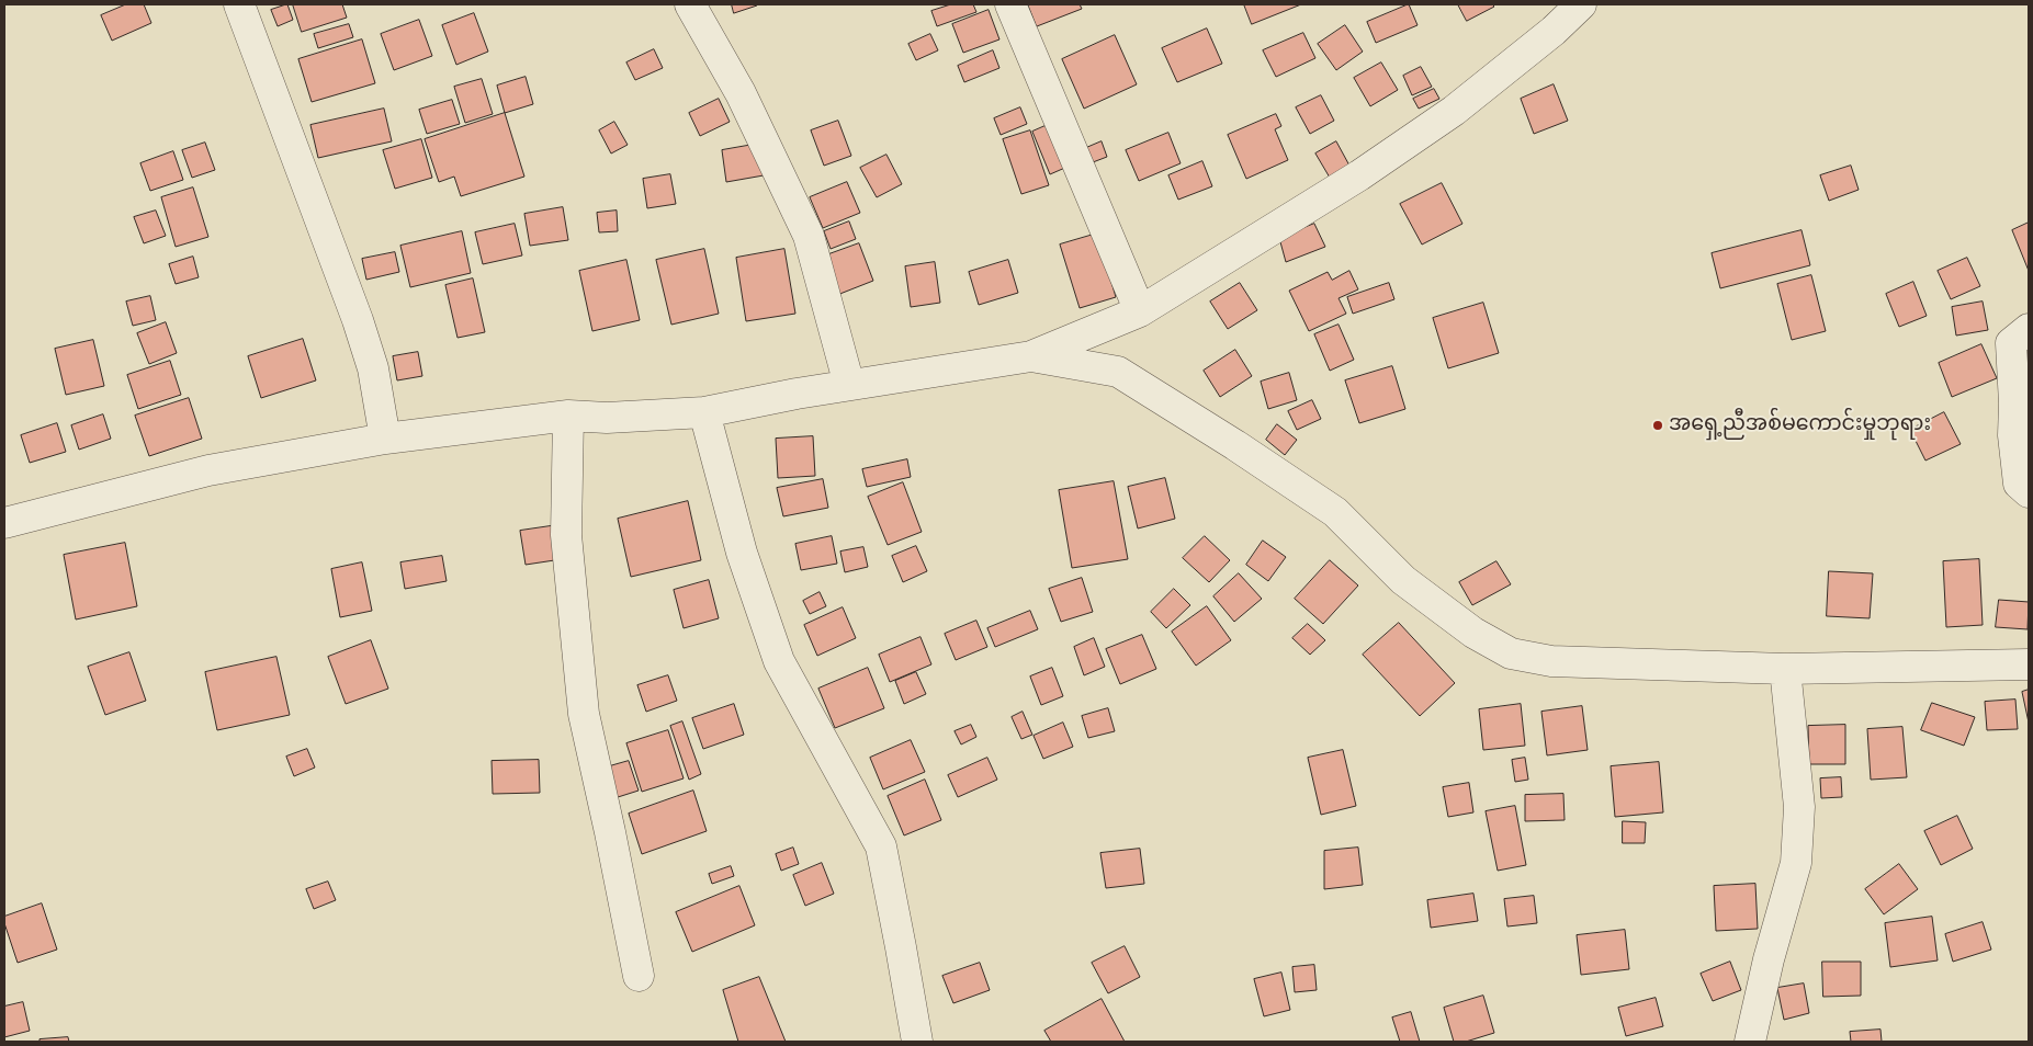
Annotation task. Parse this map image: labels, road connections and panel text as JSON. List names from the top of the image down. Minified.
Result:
{"places":["အရှေ့ညီအစ်မကောင်းမှုဘုရား"]}
